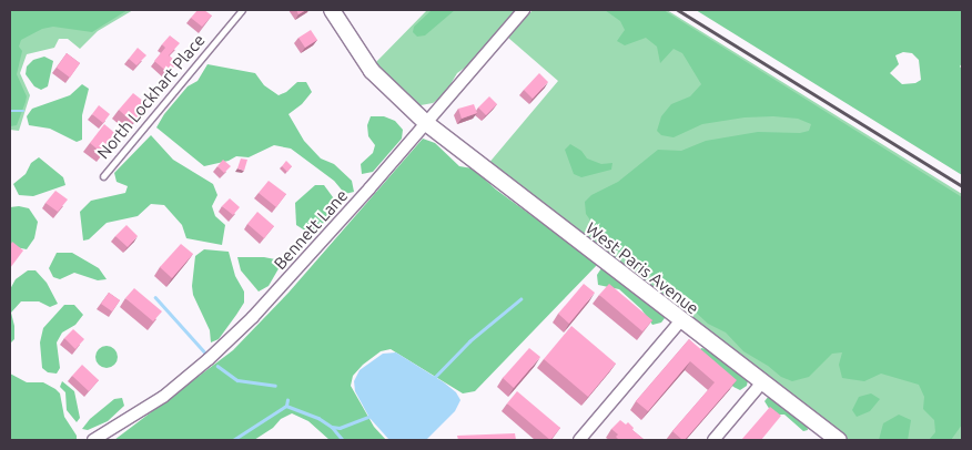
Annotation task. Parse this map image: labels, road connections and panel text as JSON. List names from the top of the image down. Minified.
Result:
{"streets":{"main road":["West Paris Avenue"],"street":["Bennett Lane"],"lane":["North Lockhart Place"]},"crossings":[["Bennett Lane","West Paris Avenue"]]}
